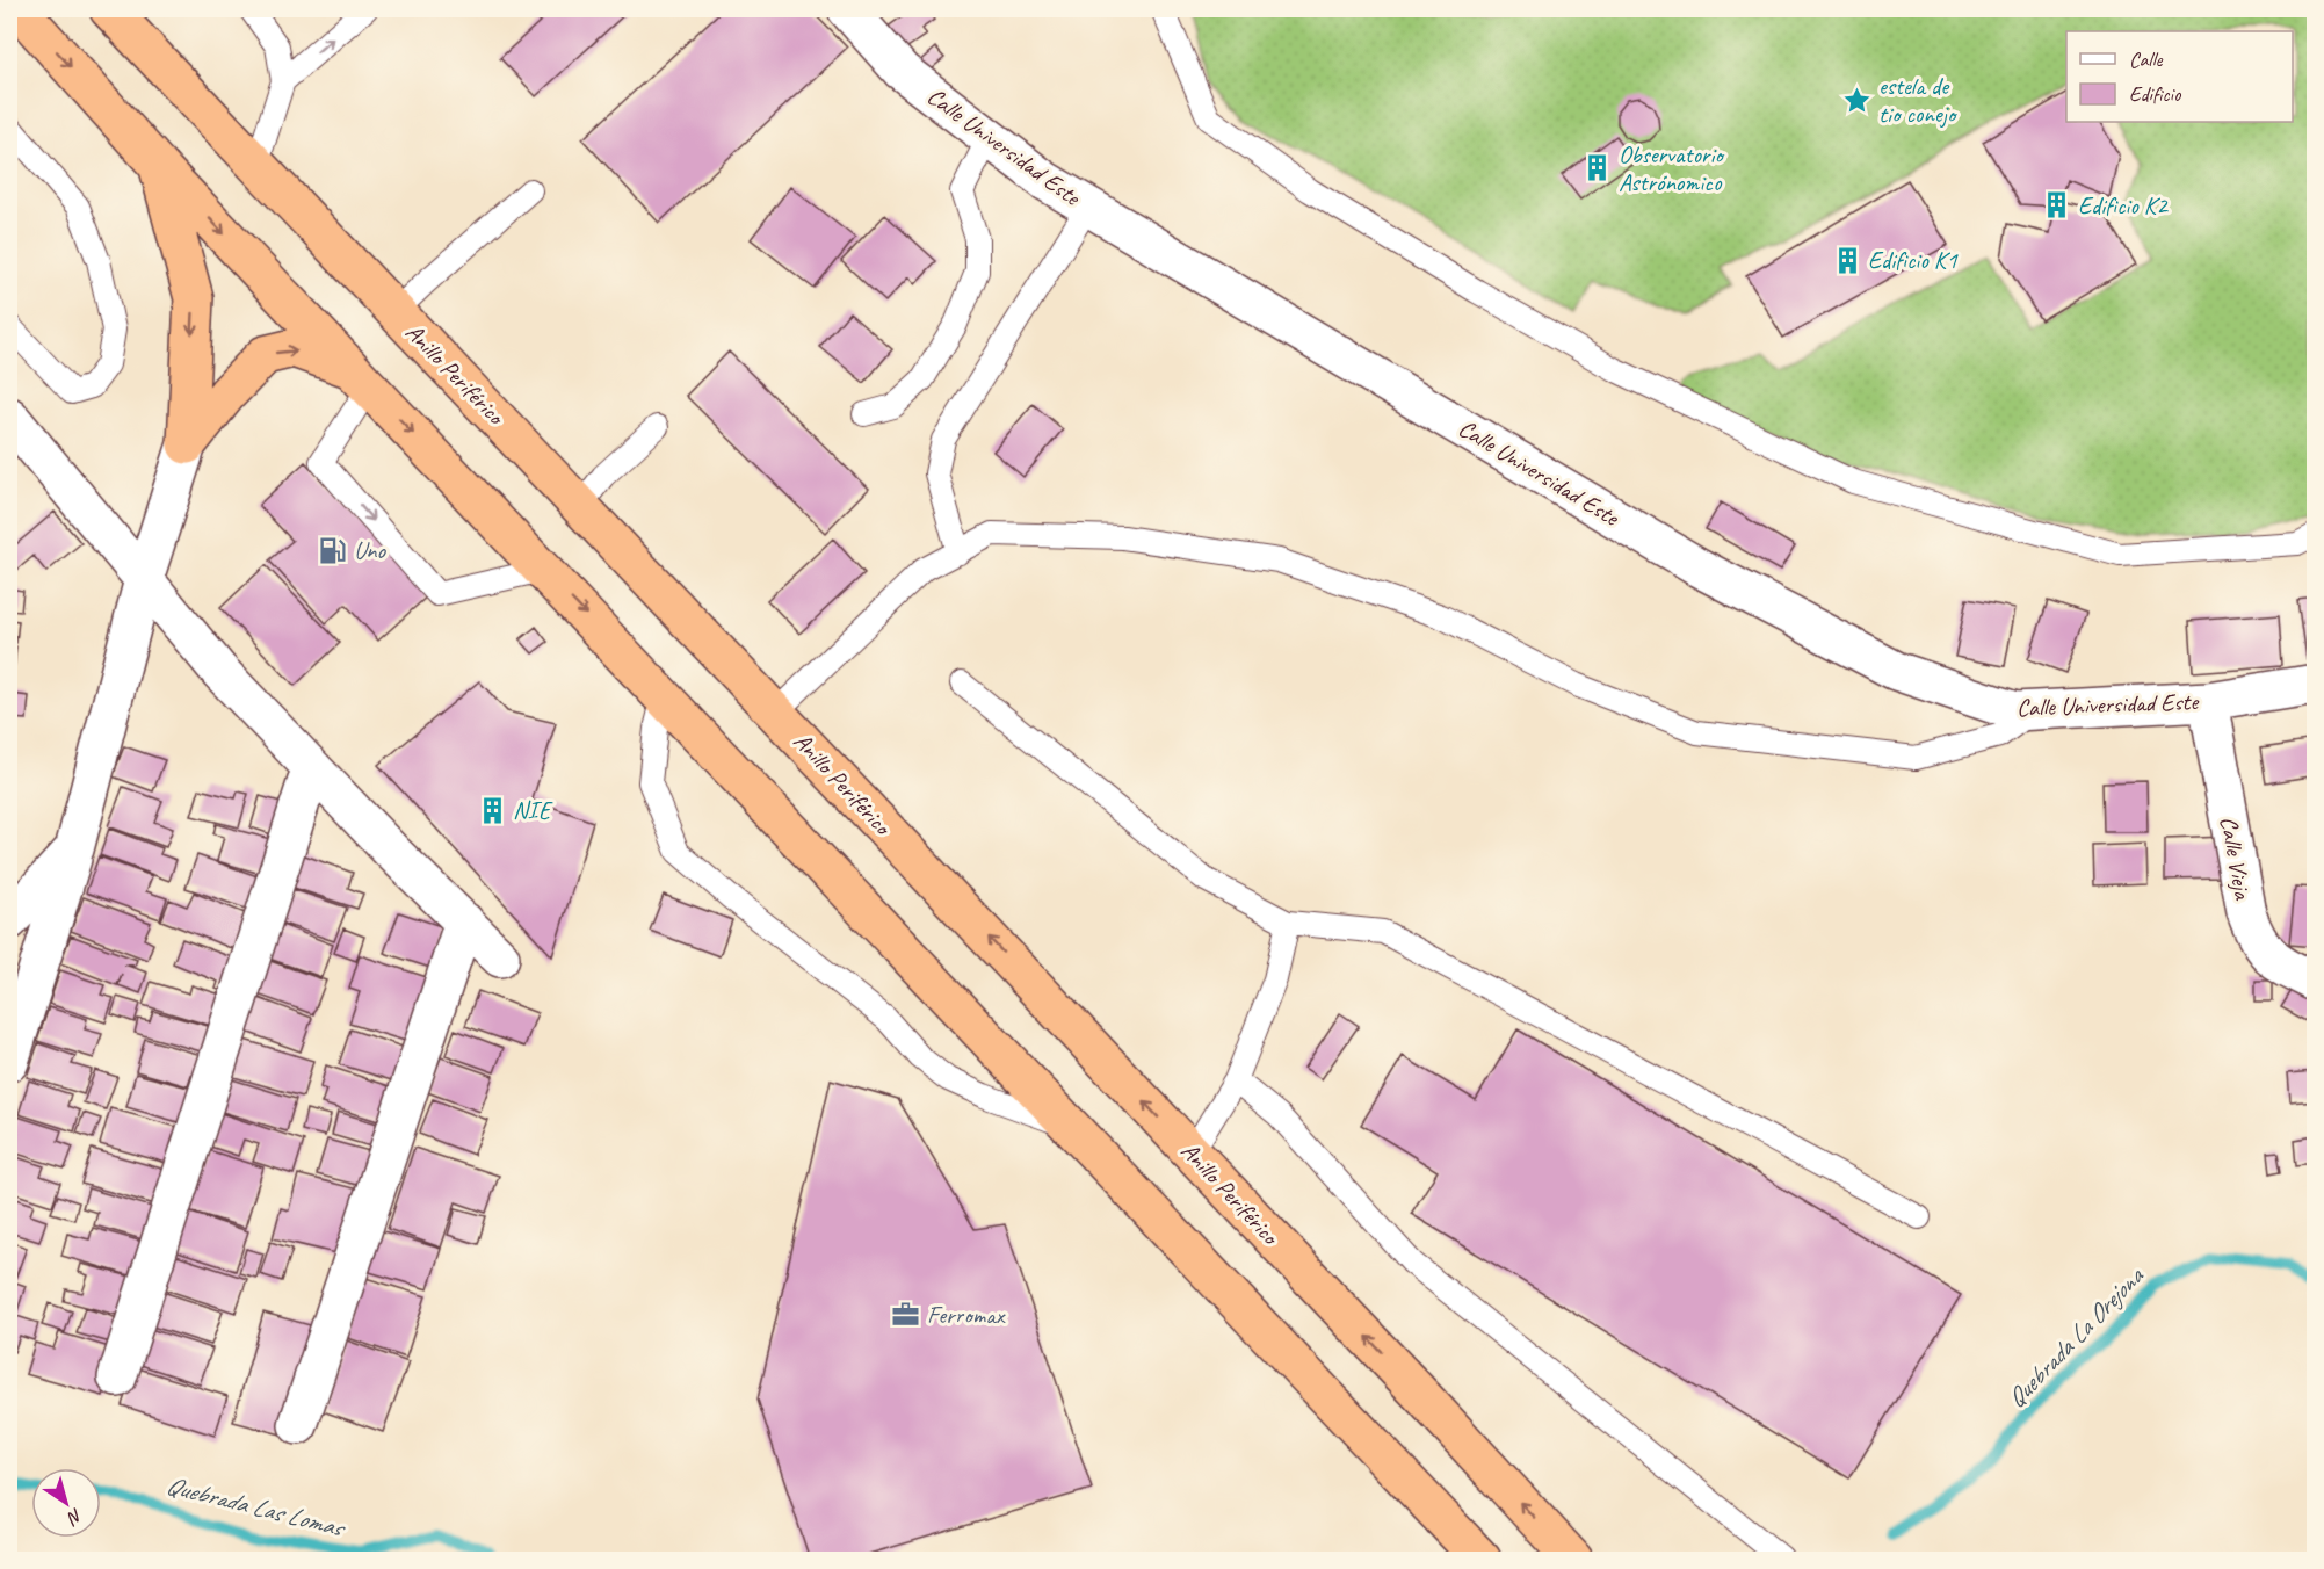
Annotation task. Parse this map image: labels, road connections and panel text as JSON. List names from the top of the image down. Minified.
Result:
{"streets":{"highway":["Anillo Periférico"],"street":["Calle Universidad Este","Calle Vieja"]},"crossings":[["Calle Universidad Este","Calle Vieja"]],"water":["Quebrada La Orejona","Quebrada Las Lomas"],"places":{"place":["estela de tio conejo"],"building":["Observatorio Astrónomico","Edificio K2","Edificio K1","NIE"],"fuel station":["Uno"],"office":["Ferromax"]},"legend":["Calle","Edificio"],"north":"bottom right"}
